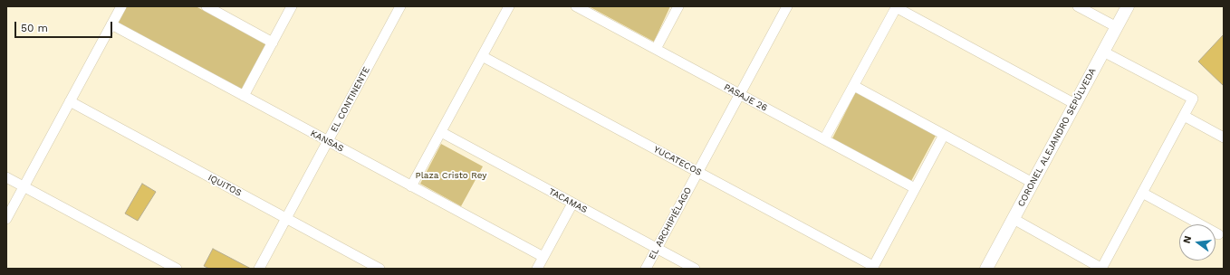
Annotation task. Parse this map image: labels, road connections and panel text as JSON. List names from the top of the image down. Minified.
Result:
{"streets":{"street":["PASAJE 26","EL CONTINENTE","CORONEL ALEJANDRO SEPÚLVEDA","KANSAS","YUCATECOS","IQUITOS","TACAMAS","EL ARCHIPIÉLAGO"]},"crossings":[["PASAJE 26","EL ARCHIPIÉLAGO"],["EL CONTINENTE","KANSAS"],["EL CONTINENTE","IQUITOS"],["YUCATECOS","EL ARCHIPIÉLAGO"],["TACAMAS","EL ARCHIPIÉLAGO"]],"parks":["Plaza Cristo Rey"],"scale_bar":"50 m","north":"left"}
